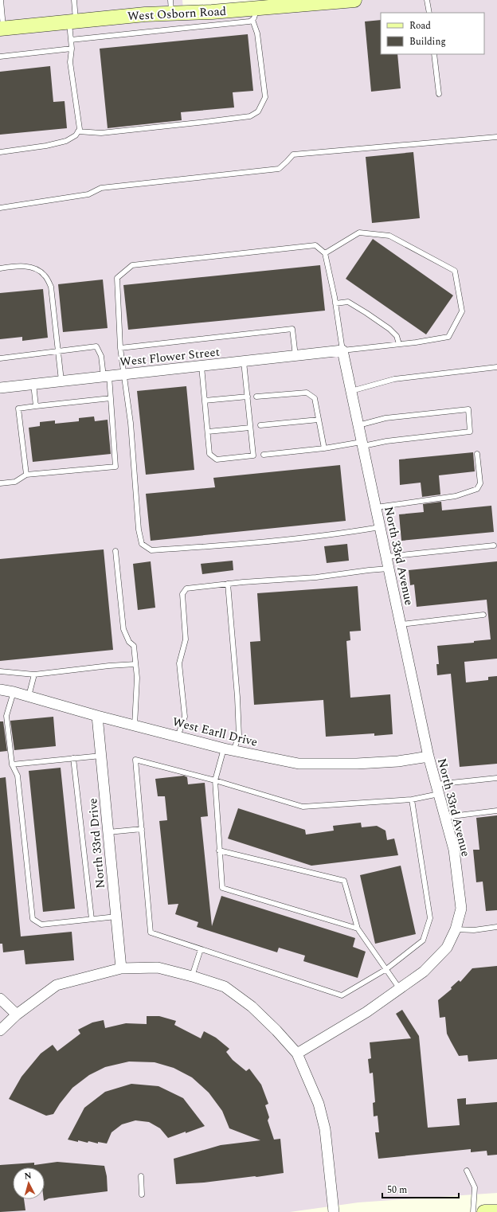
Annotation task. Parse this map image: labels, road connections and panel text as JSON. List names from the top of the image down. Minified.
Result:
{"streets":{"street":["West Osborn Road","West Flower Street","North 33rd Avenue","West Earll Drive","North 33rd Drive"]},"crossings":[["West Flower Street","North 33rd Avenue"],["North 33rd Avenue","West Earll Drive"],["West Earll Drive","North 33rd Drive"]],"legend":["Road","Building"],"scale_bar":"50 m","north":"top"}
